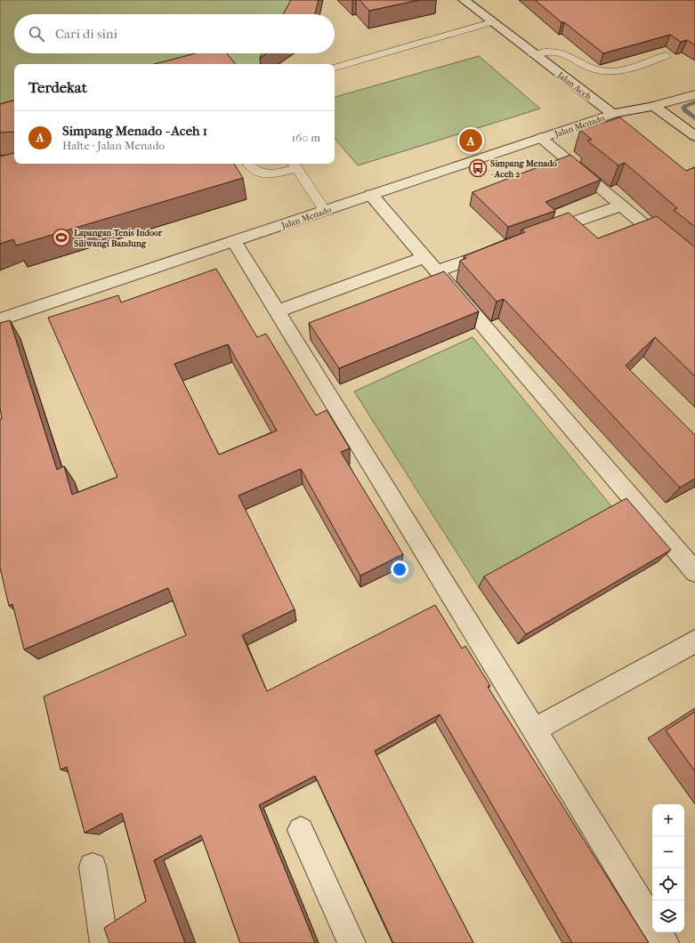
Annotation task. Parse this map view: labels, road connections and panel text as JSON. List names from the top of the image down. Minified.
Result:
{"streets":{"street":["Jalan Aceh","Jalan Menado"]},"crossings":[["Jalan Aceh","Jalan Menado"]],"places":{"bus stop":["Simpang Menado - Aceh 2"],"sports":["Lapangan Tenis Indoor Siliwangi Bandung"]},"page":{"search":"Cari di sini","heading":"Terdekat","list":[{"mark":"A","name":"Simpang Menado - Aceh 1","note":"Halte · Jalan Menado","value":"160 m"}],"pins":"A","map_buttons":["+","−"]}}
